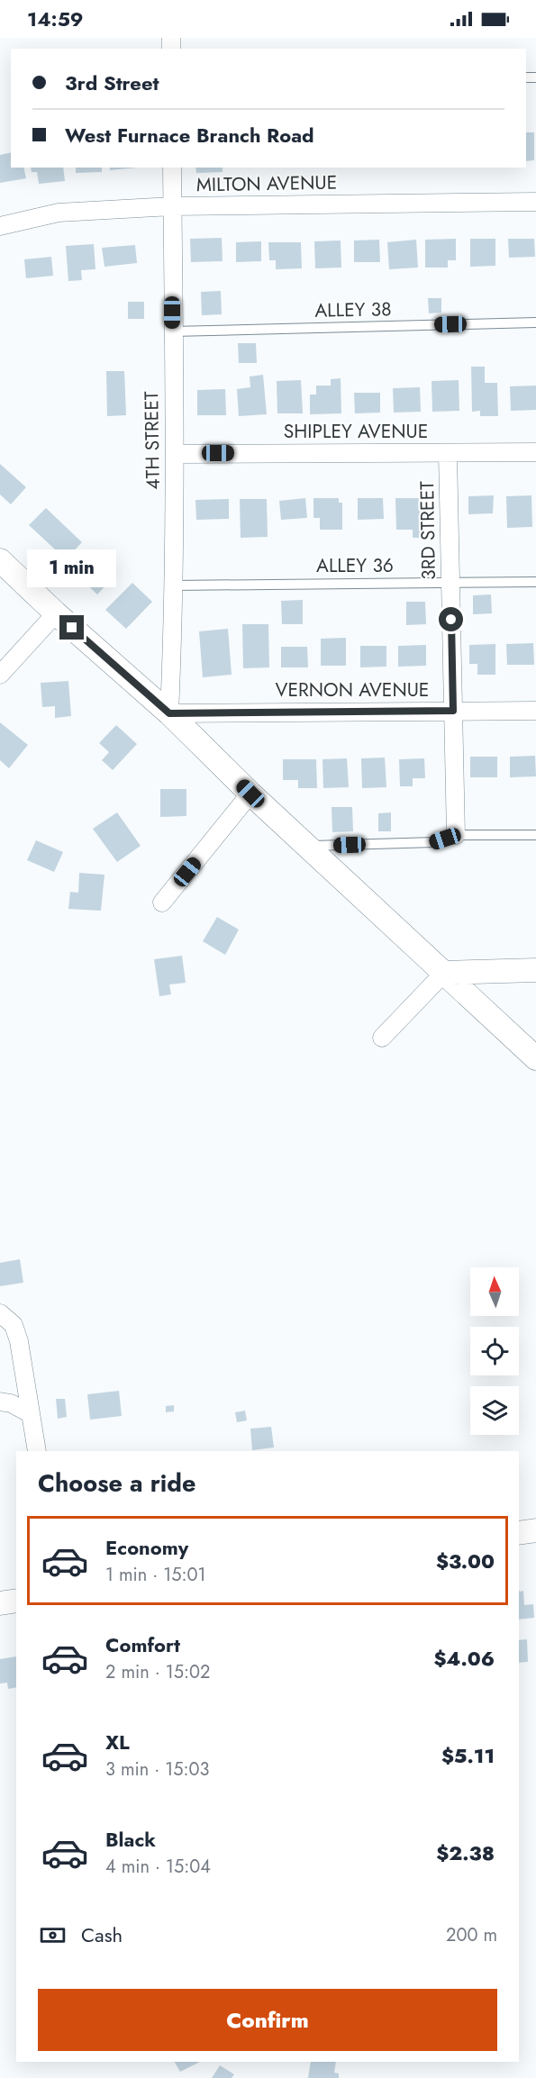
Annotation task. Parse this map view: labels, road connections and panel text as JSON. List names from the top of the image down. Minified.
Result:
{"streets":{"street":["MILTON AVENUE","SHIPLEY AVENUE","4TH STREET","3RD STREET","VERNON AVENUE"],"lane":["ALLEY 38","ALLEY 36"]},"crossings":[["MILTON AVENUE","4TH STREET"],["ALLEY 38","4TH STREET"],["SHIPLEY AVENUE","4TH STREET"],["SHIPLEY AVENUE","3RD STREET"],["4TH STREET","ALLEY 36"],["4TH STREET","VERNON AVENUE"],["3RD STREET","ALLEY 36"],["3RD STREET","VERNON AVENUE"]],"north":"top","page":{"status":"14:59","banner":["3rd Street","West Furnace Branch Road"],"bubble":"1 min","heading":"Choose a ride","list":[{"name":"Economy","note":"1 min · 15:01","value":"$3.00"},{"name":"Comfort","note":"2 min · 15:02","value":"$4.06"},{"name":"XL","note":"3 min · 15:03","value":"$5.11"},{"name":"Black","note":"4 min · 15:04","value":"$2.38"}],"pay":["Cash","200 m"],"buttons":"Confirm"}}
